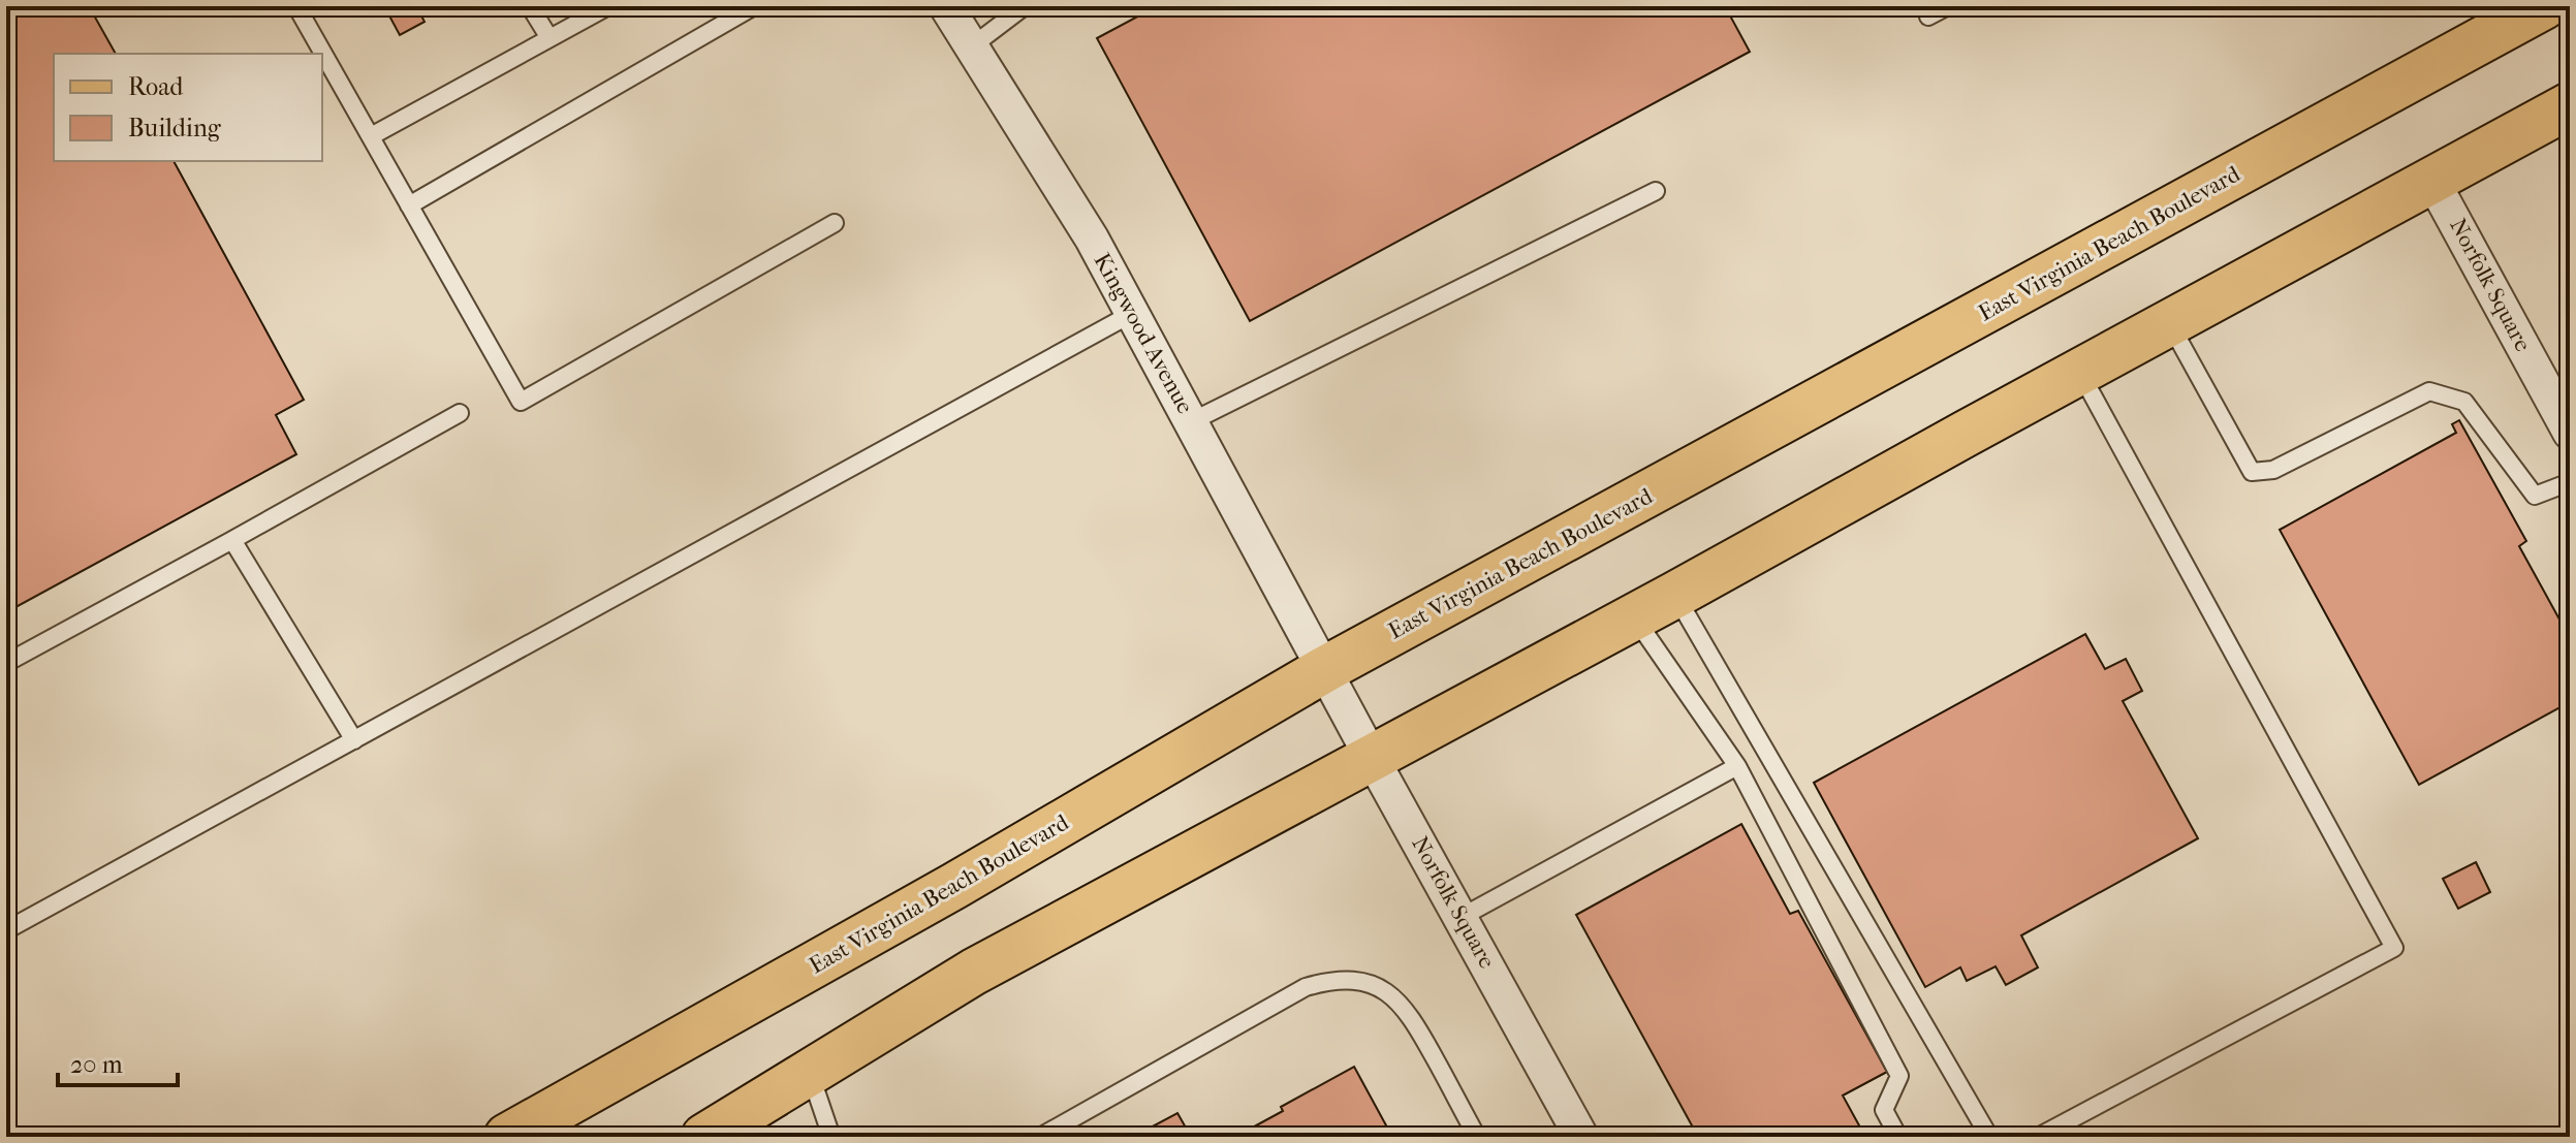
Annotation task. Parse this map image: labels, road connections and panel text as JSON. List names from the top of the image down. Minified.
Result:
{"streets":{"main road":["East Virginia Beach Boulevard"],"street":["Norfolk Square","Kingwood Avenue"]},"crossings":[["East Virginia Beach Boulevard","Norfolk Square"],["East Virginia Beach Boulevard","Kingwood Avenue"],["Norfolk Square","Kingwood Avenue"]],"legend":["Road","Building"],"scale_bar":"20 m"}
